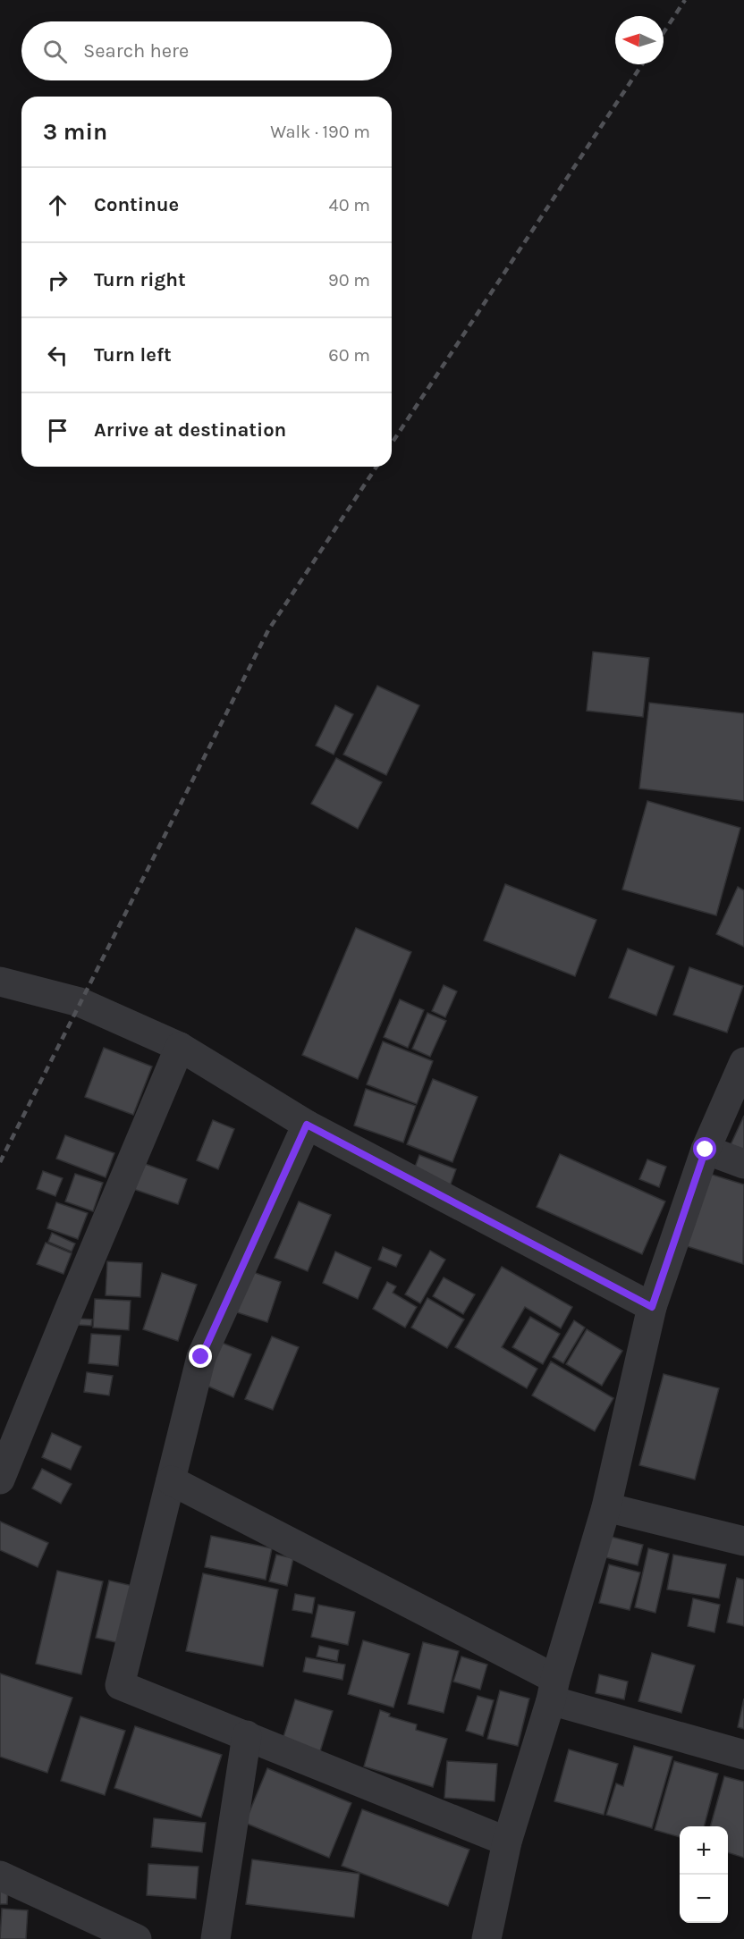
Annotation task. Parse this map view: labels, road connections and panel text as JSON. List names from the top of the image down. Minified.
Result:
{"north":"left","page":{"search":"Search here","heading":["3 min","Walk · 190 m"],"list":[["Continue","40 m"],["Turn right","90 m"],["Turn left","60 m"],"Arrive at destination"],"map_buttons":["+","−"]}}
